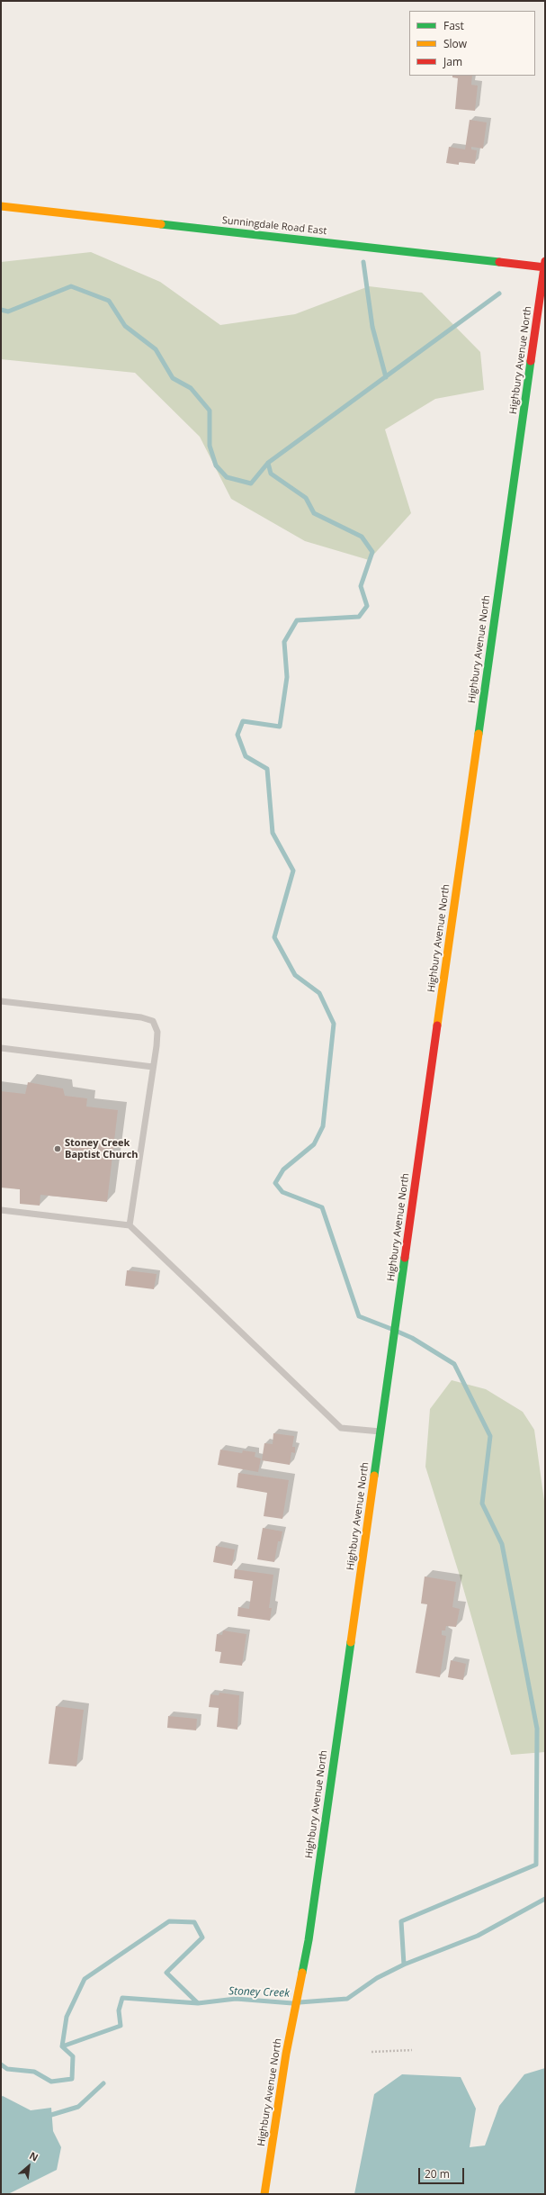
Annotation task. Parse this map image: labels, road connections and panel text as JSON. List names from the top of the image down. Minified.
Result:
{"streets":{"main road":["Sunningdale Road East","Highbury Avenue North"]},"crossings":[["Sunningdale Road East","Highbury Avenue North"]],"water":["Stoney Creek"],"places":["Stoney Creek Baptist Church"],"legend":["Fast","Slow","Jam"],"scale_bar":"20 m","north":"top right"}
